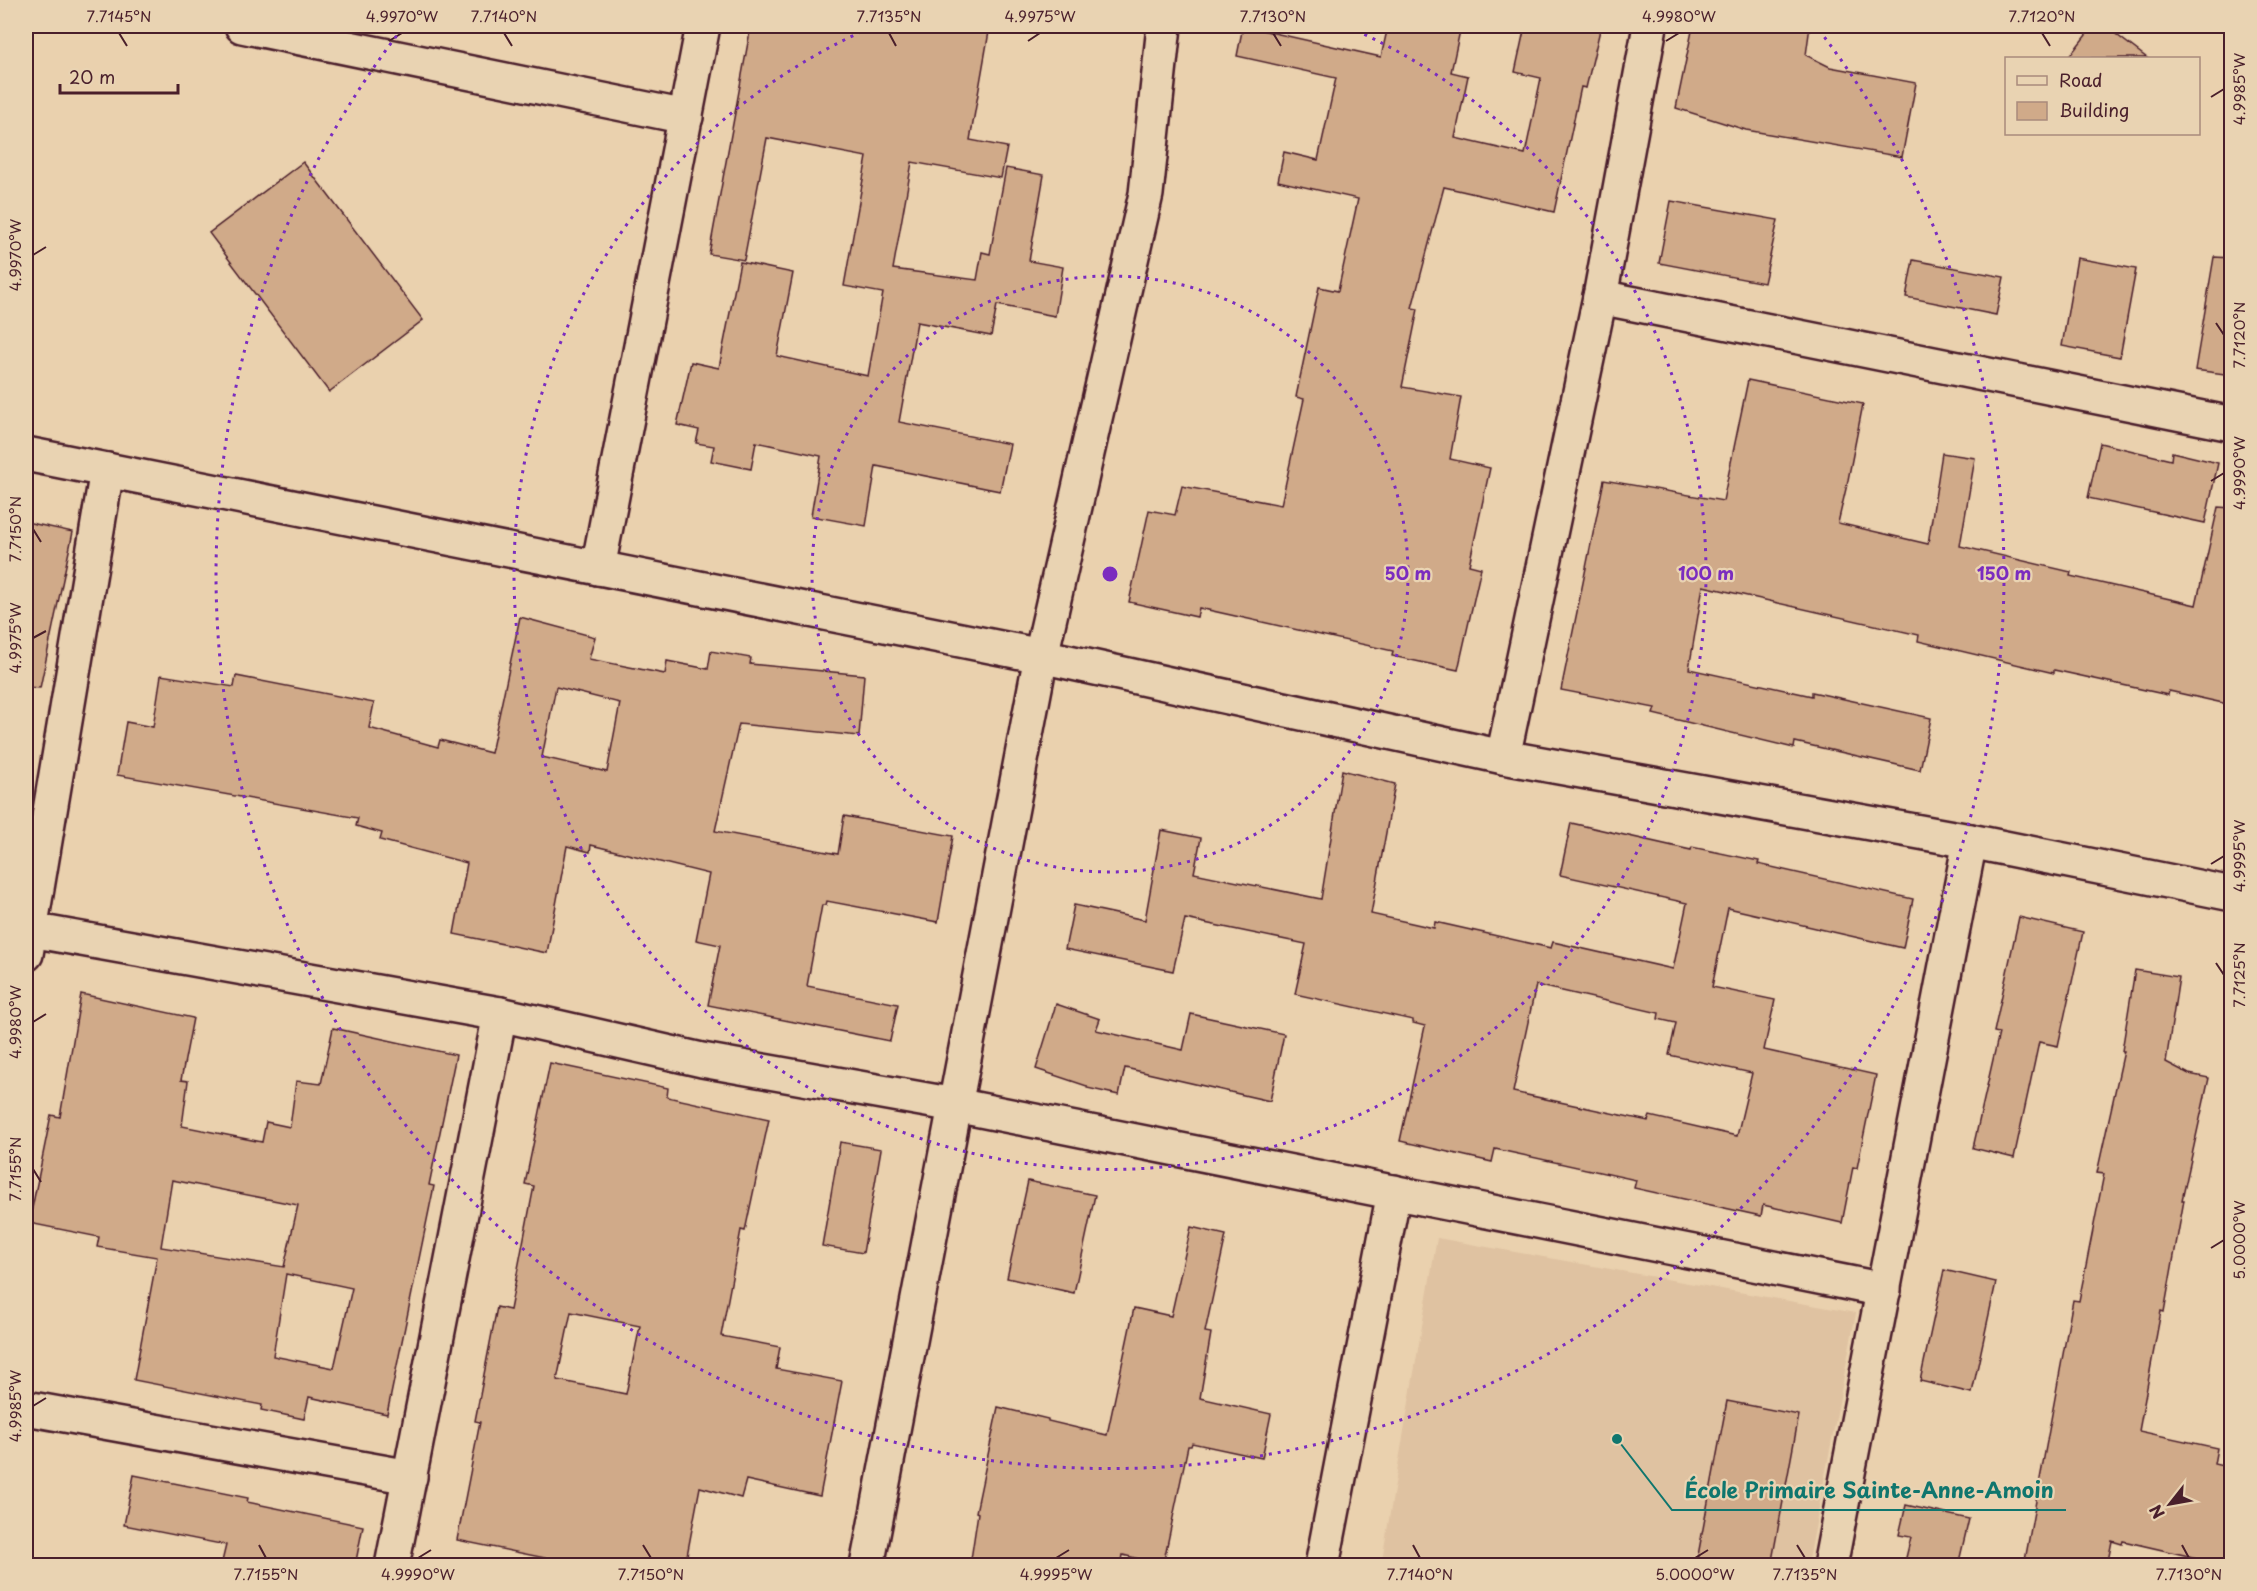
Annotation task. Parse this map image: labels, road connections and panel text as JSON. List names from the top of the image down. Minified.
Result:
{"places":["École Primaire Sainte-Anne-Amoin"],"legend":["Road","Building"],"scale_bar":"20 m","north":"bottom left","coordinates":["7.7145°N","4.9970°W","7.7140°N","7.7135°N","4.9975°W","7.7130°N","4.9980°W","7.7120°N","4.9985°W","4.9990°W","7.7150°N","4.9995°W","7.7125°N","7.7155°N","5.0000°W"],"rings":["50 m","100 m","150 m"]}
